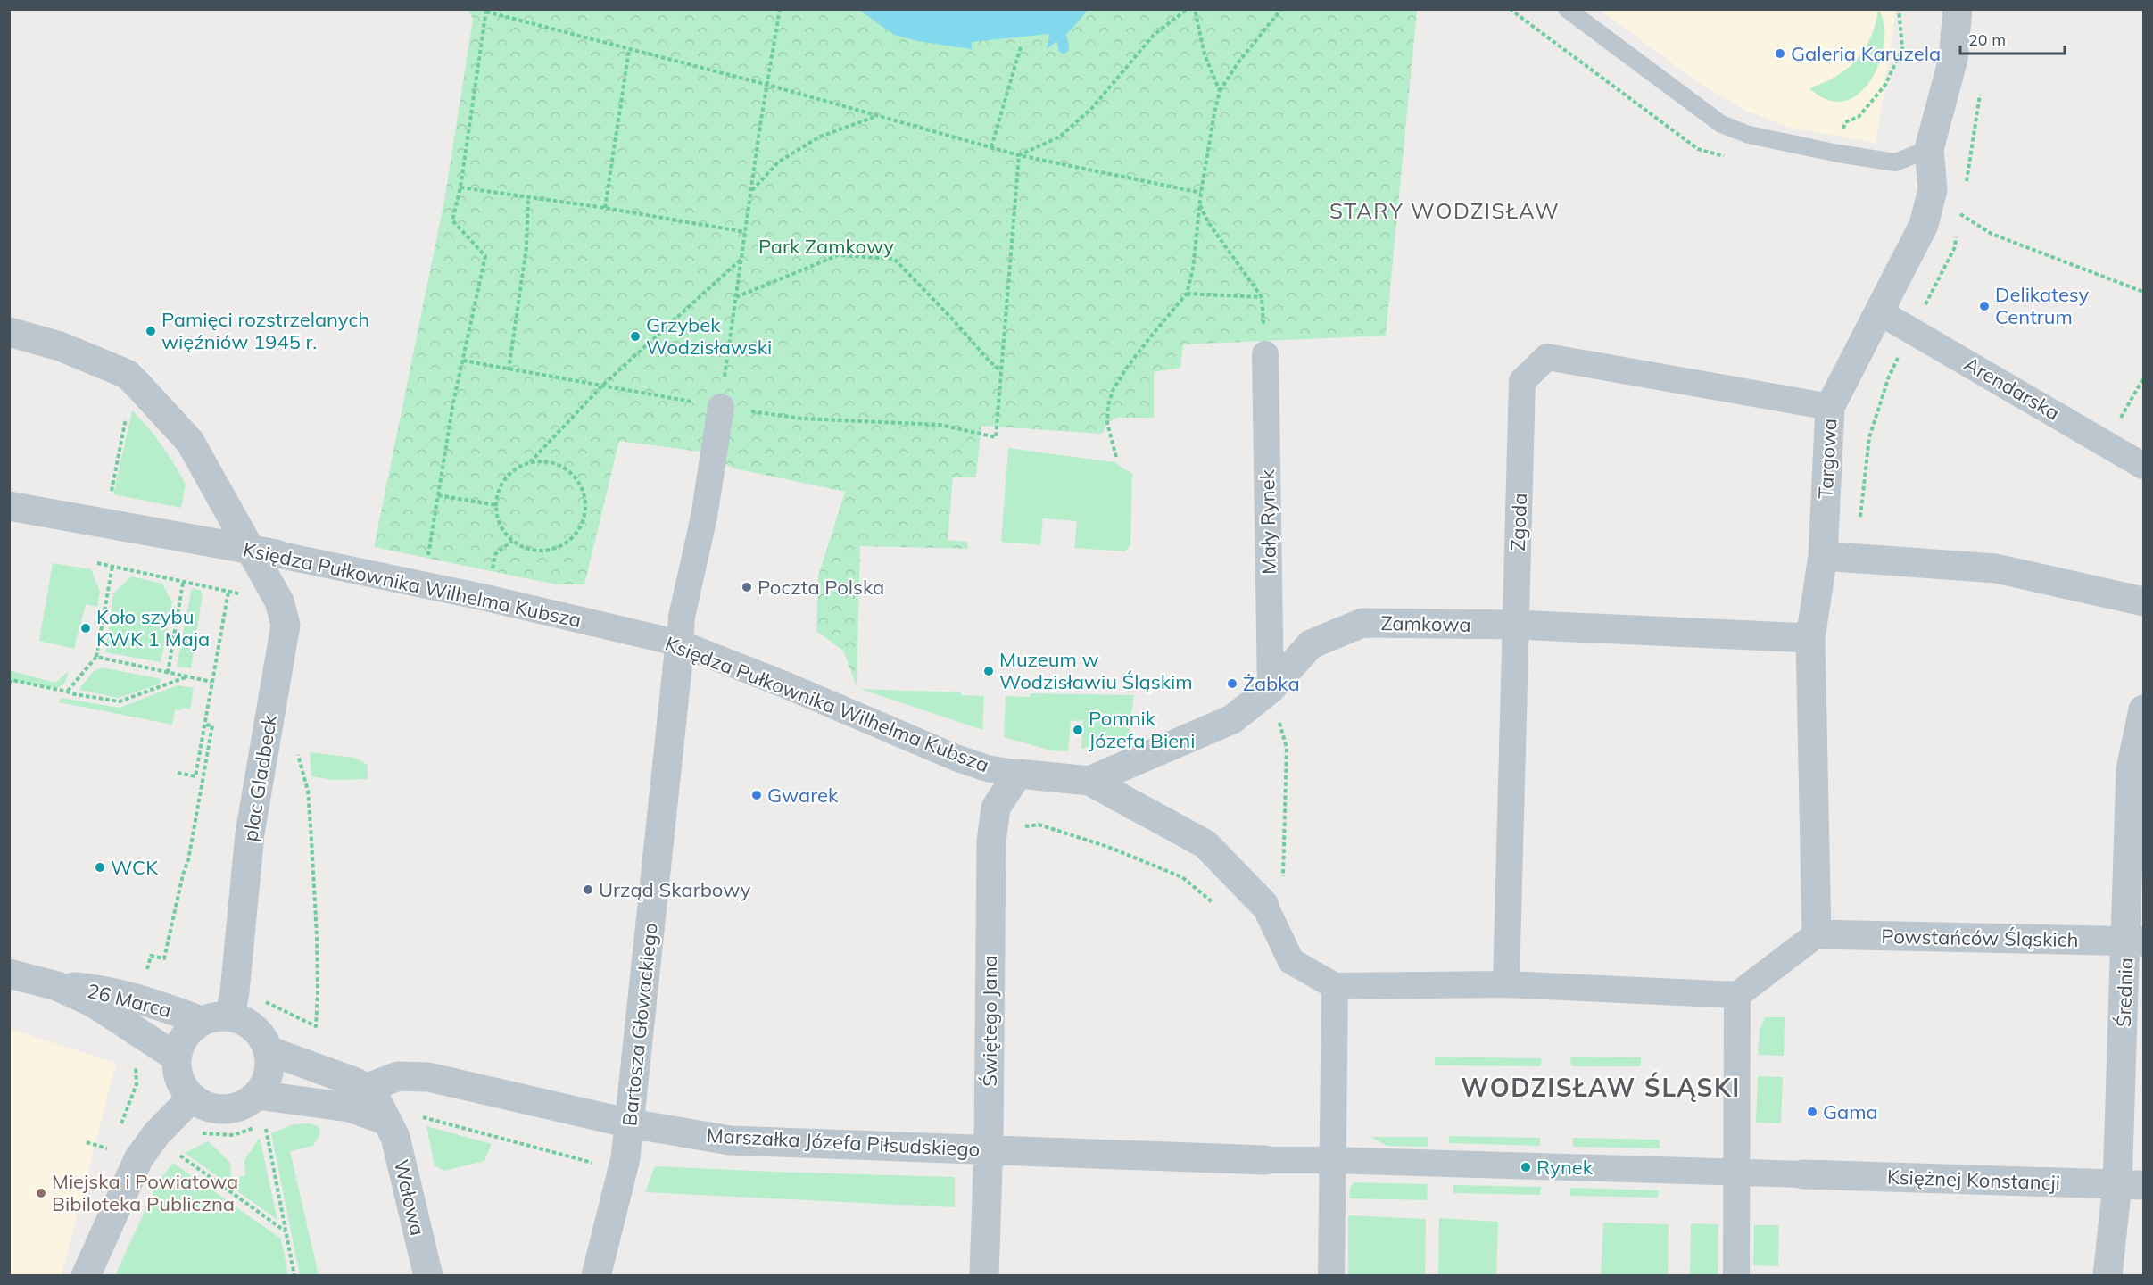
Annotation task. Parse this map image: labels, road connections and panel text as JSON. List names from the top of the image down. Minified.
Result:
{"streets":{"street":["Arendarska","Targowa","Mały Rynek","Zgoda","Księdza Pułkownika Wilhelma Kubsza","Zamkowa","plac Gladbeck","Powstańców Śląskich","Średnia","26 Marca","Świętego Jana","Bartosza Głowackiego","Marszałka Józefa Piłsudskiego","Księżnej Konstancji","Wałowa"]},"crossings":[["Arendarska","Targowa"],["Targowa","Zgoda"],["Targowa","Zamkowa"],["Targowa","Powstańców Śląskich"],["Mały Rynek","Zamkowa"],["Zgoda","Zamkowa"],["Księdza Pułkownika Wilhelma Kubsza","Zamkowa"],["Księdza Pułkownika Wilhelma Kubsza","plac Gladbeck"],["Księdza Pułkownika Wilhelma Kubsza","Świętego Jana"],["Księdza Pułkownika Wilhelma Kubsza","Bartosza Głowackiego"],["plac Gladbeck","26 Marca"],["plac Gladbeck","Wałowa"],["Powstańców Śląskich","Średnia"],["Średnia","Księżnej Konstancji"],["26 Marca","Wałowa"],["Świętego Jana","Marszałka Józefa Piłsudskiego"],["Bartosza Głowackiego","Marszałka Józefa Piłsudskiego"],["Marszałka Józefa Piłsudskiego","Wałowa"]],"districts":["STARY WODZISŁAW","WODZISŁAW ŚLĄSKI"],"parks":["Park Zamkowy"],"places":["Galeria Karuzela","Delikatesy Centrum","Pamięci rozstrzelanych więźniów 1945 r.","Grzybek Wodzisławski","Poczta Polska","Koło szybu KWK 1 Maja","Muzeum w Wodzisławiu Śląskim","Żabka","Pomnik Józefa Bieni","Gwarek","WCK","Urząd Skarbowy","Gama","Rynek","Miejska i Powiatowa Bibiloteka Publiczna"],"scale_bar":"20 m"}
